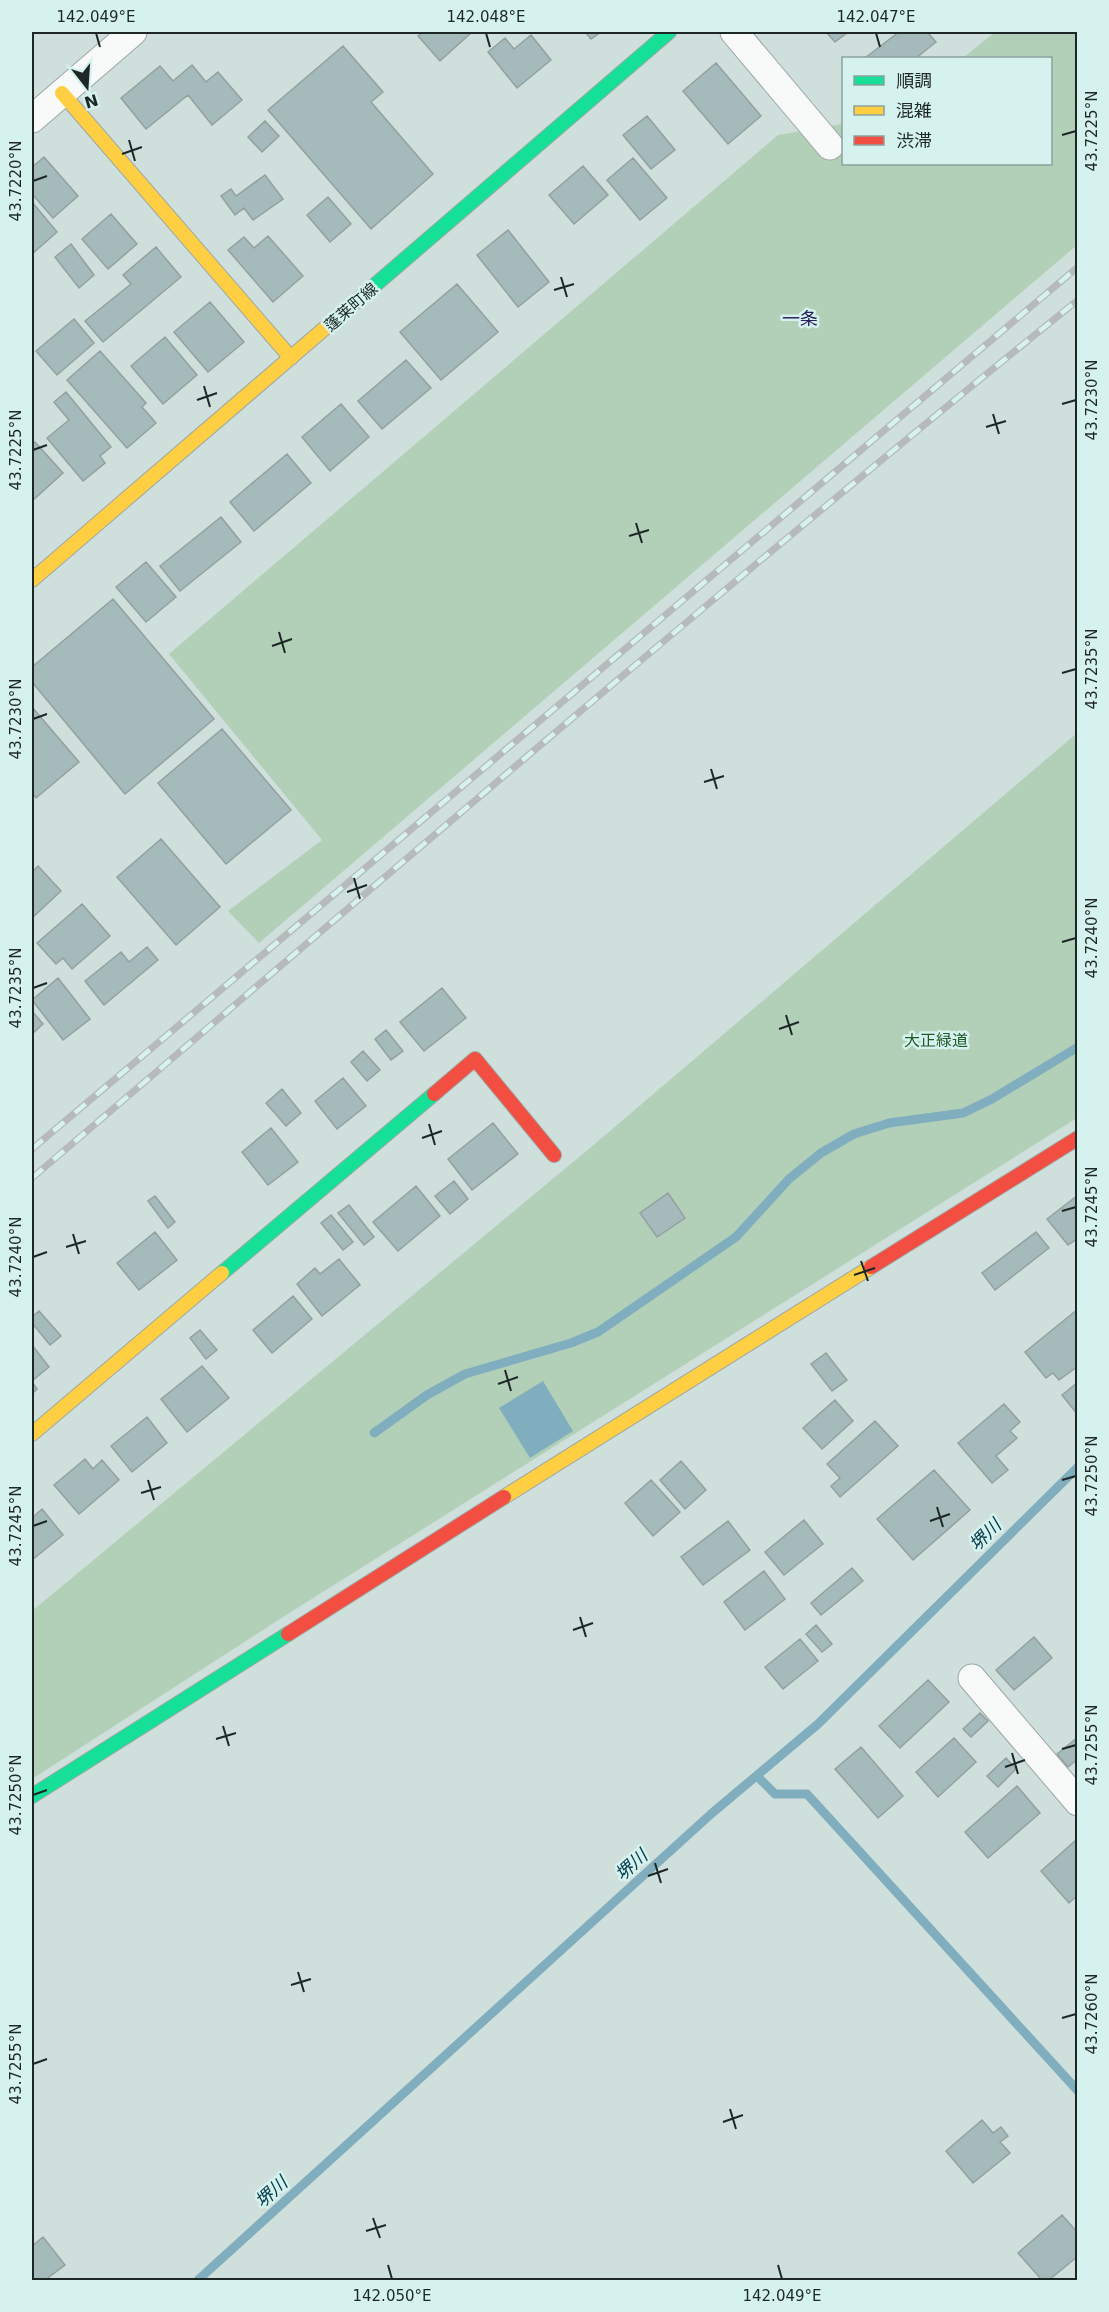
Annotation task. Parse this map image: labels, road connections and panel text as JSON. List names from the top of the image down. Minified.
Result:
{"streets":{"street":["蓬莱町線"]},"districts":["一条"],"water":["堺川"],"parks":["大正緑道"],"legend":["順調","混雑","渋滞"],"north":"bottom","coordinates":["142.049°E","142.048°E","142.047°E","43.7225°N","43.7220°N","43.7230°N","43.7235°N","43.7240°N","43.7245°N","43.7250°N","43.7255°N","43.7260°N","142.050°E"]}
